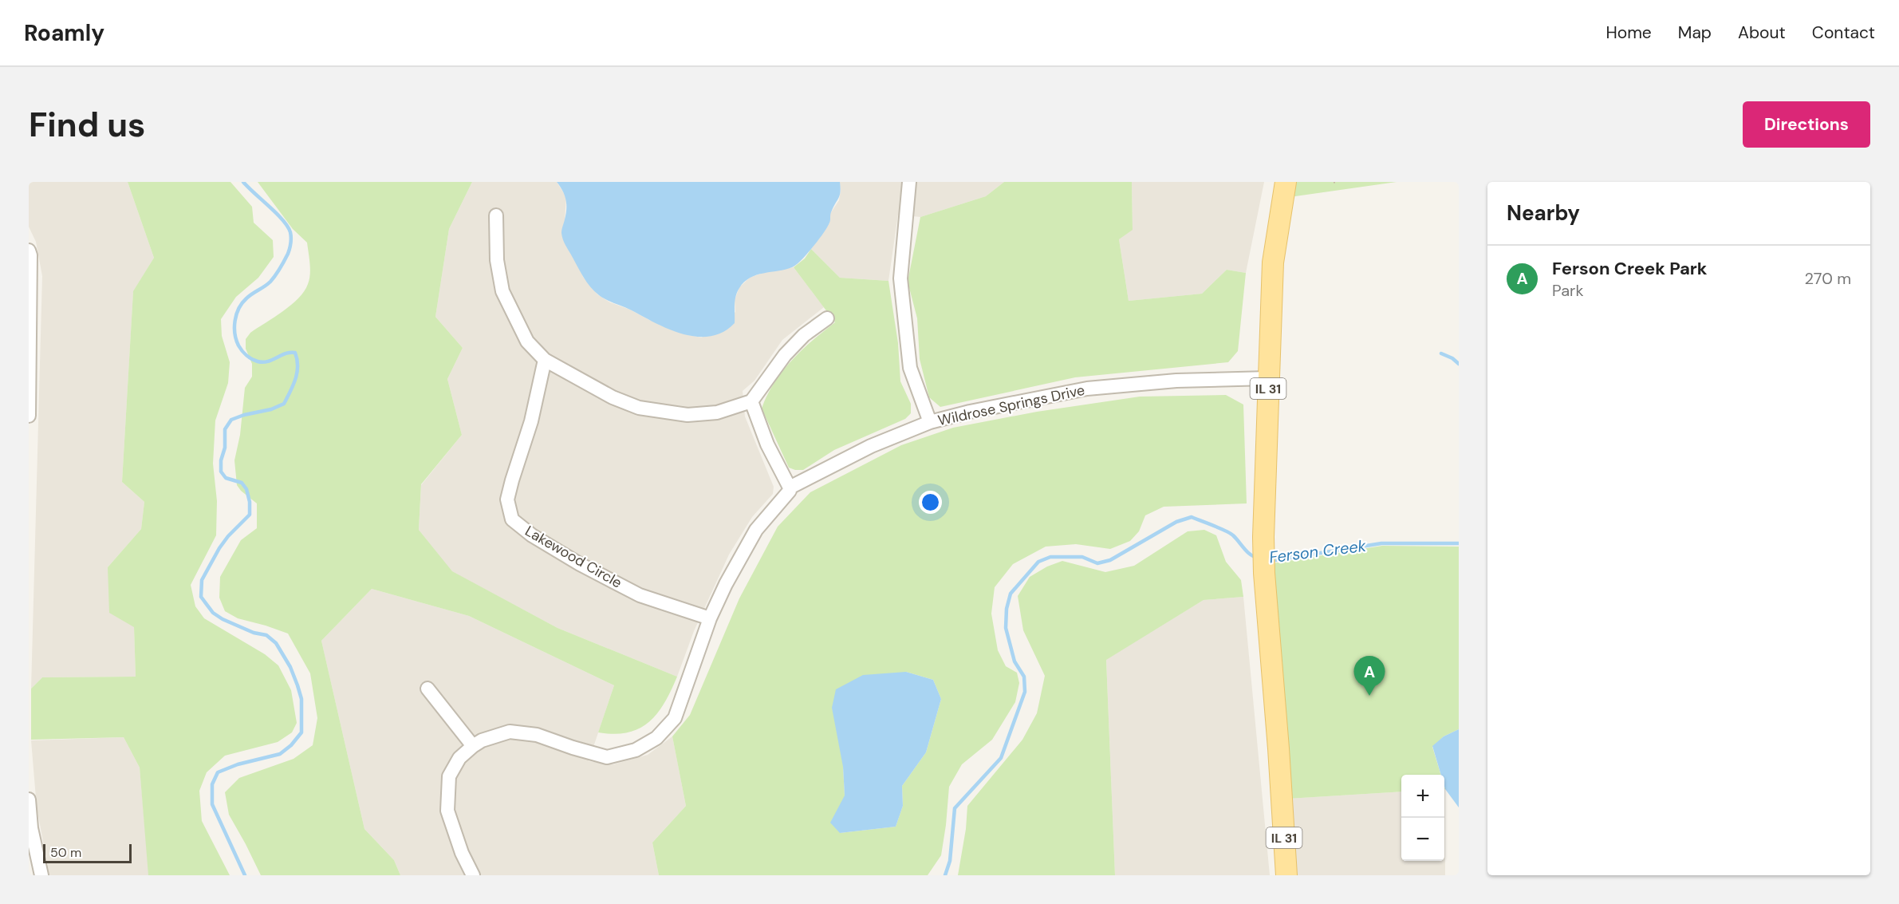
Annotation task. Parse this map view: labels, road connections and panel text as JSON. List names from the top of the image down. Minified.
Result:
{"streets":{"main road":["IL 31"],"street":["Wildrose Springs Drive","Lakewood Circle"]},"crossings":[["IL 31","Wildrose Springs Drive"],["Wildrose Springs Drive","Lakewood Circle"]],"water":["Ferson Creek"],"scale_bar":"50 m","page":{"header":"Roamly","nav":["Home","Map","About","Contact"],"buttons":"Directions","title":"Find us","heading":"Nearby","list":[{"mark":"A","name":"Ferson Creek Park","note":"Park","value":"270 m"}],"pins":"A","map_buttons":["+","−"],"scale":"50 m"}}
